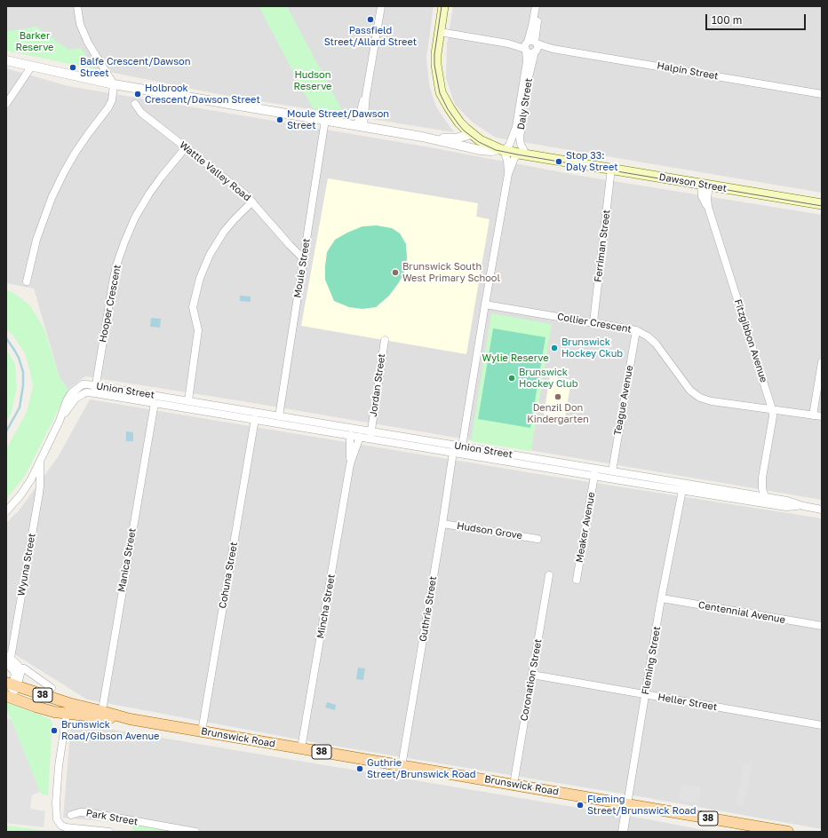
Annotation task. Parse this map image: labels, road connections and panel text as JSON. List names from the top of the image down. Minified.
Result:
{"streets":{"main road":["Dawson Street","38","Brunswick Road"],"street":["Halpin Street","Daly Street","Wattle Valley Road","Ferriman Street","Moule Street","Hooper Crescent","Collier Crescent","Fitzgibbon Avenue","Jordan Street","Union Street","Teague Avenue","Meaker Avenue","Hudson Grove","Manica Street","Wyuna Street","Cohuna Street","Mincha Street","Guthrie Street","Centennial Avenue","Fleming Street","Coronation Street","Heller Street","Park Street"]},"crossings":[["Halpin Street","Daly Street"],["Daly Street","Dawson Street"],["Wattle Valley Road","Moule Street"],["Wattle Valley Road","Hooper Crescent"],["Dawson Street","Ferriman Street"],["Dawson Street","Fitzgibbon Avenue"],["Ferriman Street","Collier Crescent"],["Moule Street","Union Street"],["Hooper Crescent","Union Street"],["Collier Crescent","Fitzgibbon Avenue"],["Collier Crescent","Teague Avenue"],["Fitzgibbon Avenue","Union Street"],["Jordan Street","Union Street"],["Union Street","Teague Avenue"],["Union Street","Meaker Avenue"],["Union Street","Manica Street"],["Union Street","Wyuna Street"],["Union Street","Cohuna Street"],["Union Street","Mincha Street"],["Union Street","Guthrie Street"],["Union Street","Fleming Street"],["Hudson Grove","Guthrie Street"],["Manica Street","Brunswick Road"],["Cohuna Street","Brunswick Road"],["Mincha Street","Brunswick Road"],["Guthrie Street","Brunswick Road"],["Centennial Avenue","Fleming Street"],["Fleming Street","Heller Street"],["Fleming Street","Brunswick Road"],["Coronation Street","Heller Street"],["Coronation Street","Brunswick Road"]],"parks":["Barker Reserve","Hudson Reserve","Wylie Reserve"],"places":["Passfield Street/Allard Street","Balfe Crescent/Dawson Street","Holbrook Crescent/Dawson Street","Moule Street/Dawson Street","Stop 33: Daly Street","Brunswick South West Primary School","Brunswick Hockey Ckub","Brunswick Hockey Club","Denzil Don Kindergarten","Brunswick Road/Gibson Avenue","Guthrie Street/Brunswick Road","Fleming Street/Brunswick Road"],"scale_bar":"100 m"}
